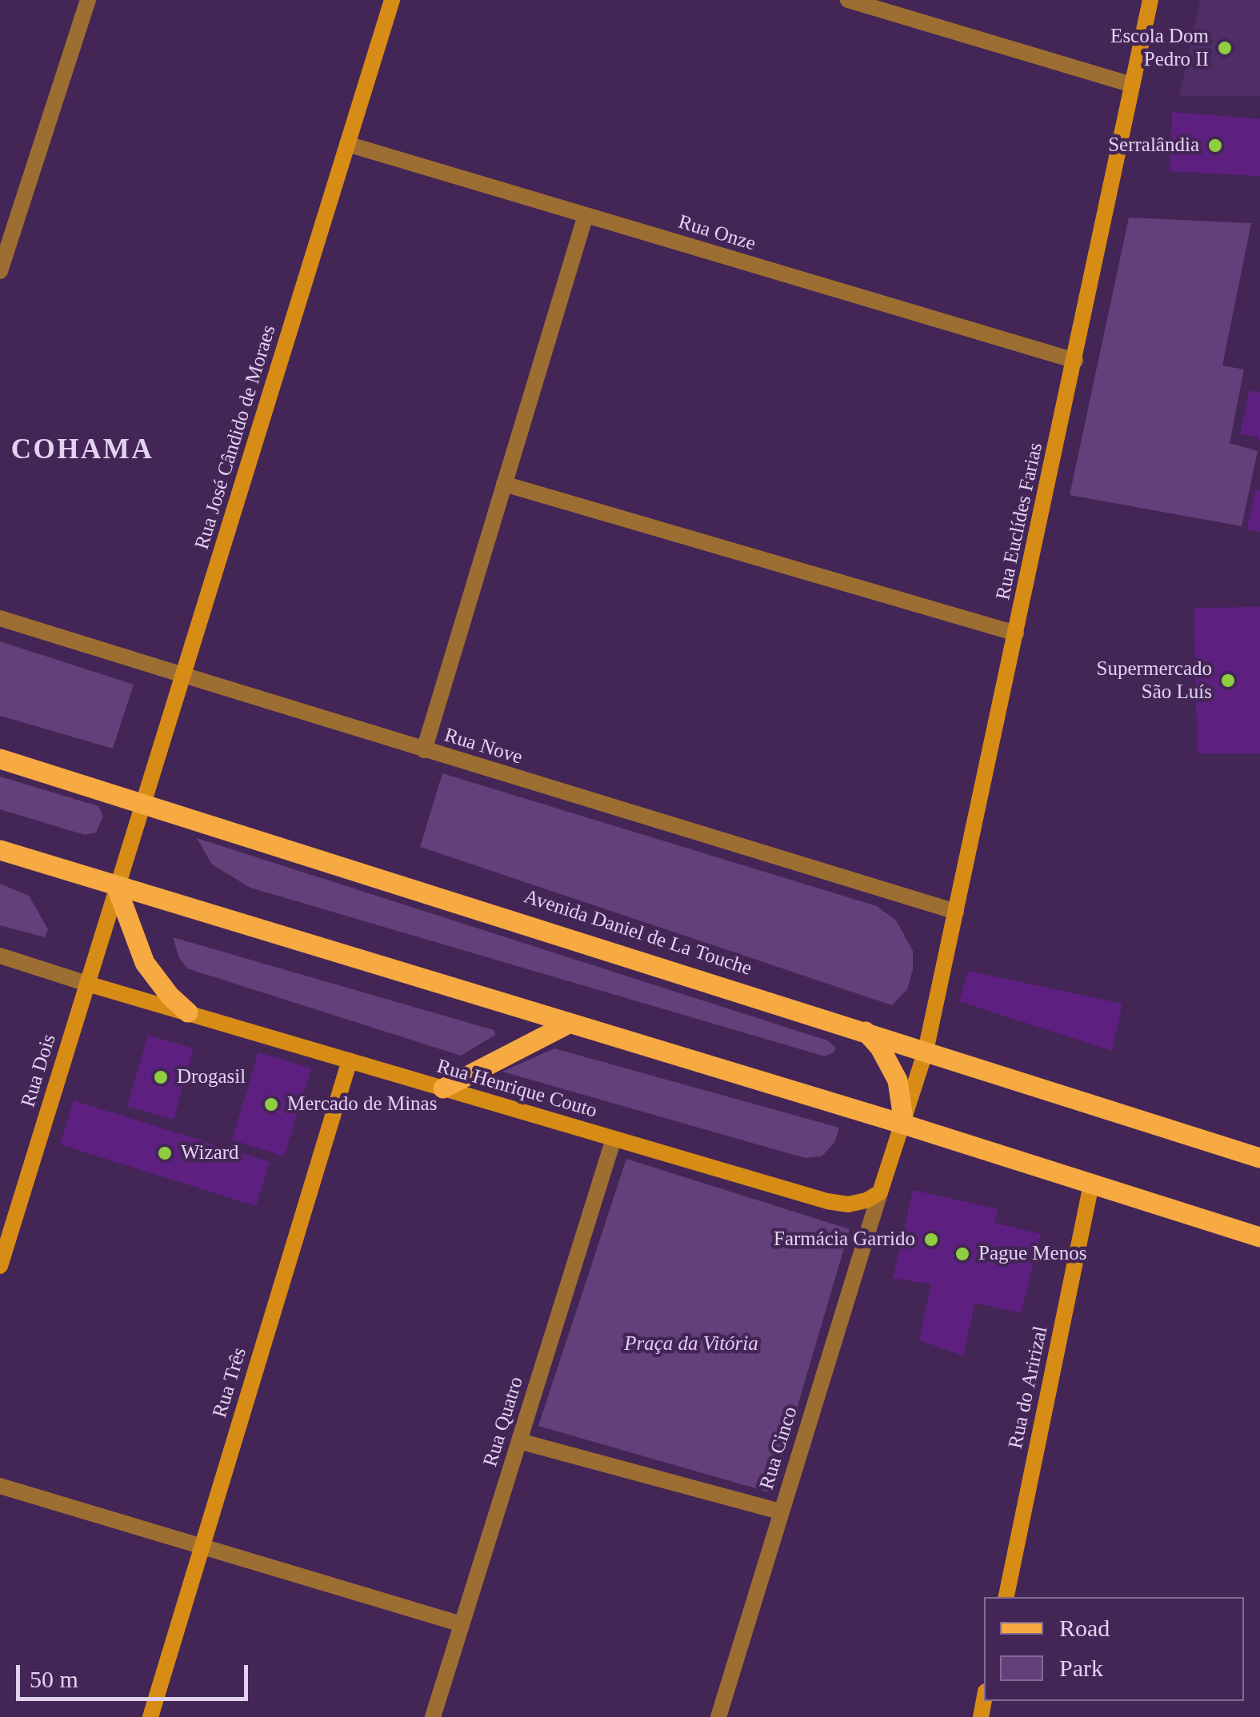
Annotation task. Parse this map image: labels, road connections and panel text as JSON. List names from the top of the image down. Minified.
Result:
{"streets":{"main road":["Rua José Cândido de Moraes","Rua Euclídes Farias","Avenida Daniel de La Touche","Rua Dois","Rua Henrique Couto","Rua Três","Rua do Aririzal"],"street":["Rua Onze","Rua Nove","Rua Quatro","Rua Cinco"]},"crossings":[["Rua Onze","Rua José Cândido de Moraes"],["Rua Onze","Rua Euclídes Farias"],["Rua José Cândido de Moraes","Rua Nove"],["Rua José Cândido de Moraes","Avenida Daniel de La Touche"],["Rua José Cândido de Moraes","Rua Dois"],["Rua Euclídes Farias","Rua Nove"],["Rua Euclídes Farias","Avenida Daniel de La Touche"],["Rua Dois","Rua Henrique Couto"],["Rua Henrique Couto","Rua Três"],["Rua Henrique Couto","Rua Quatro"],["Rua Henrique Couto","Rua Cinco"]],"districts":["COHAMA"],"parks":["Praça da Vitória"],"places":["Escola Dom Pedro II","Serralândia","Supermercado São Luís","Drogasil","Mercado de Minas","Wizard","Farmácia Garrido","Pague Menos"],"legend":["Road","Park"],"scale_bar":"50 m"}
